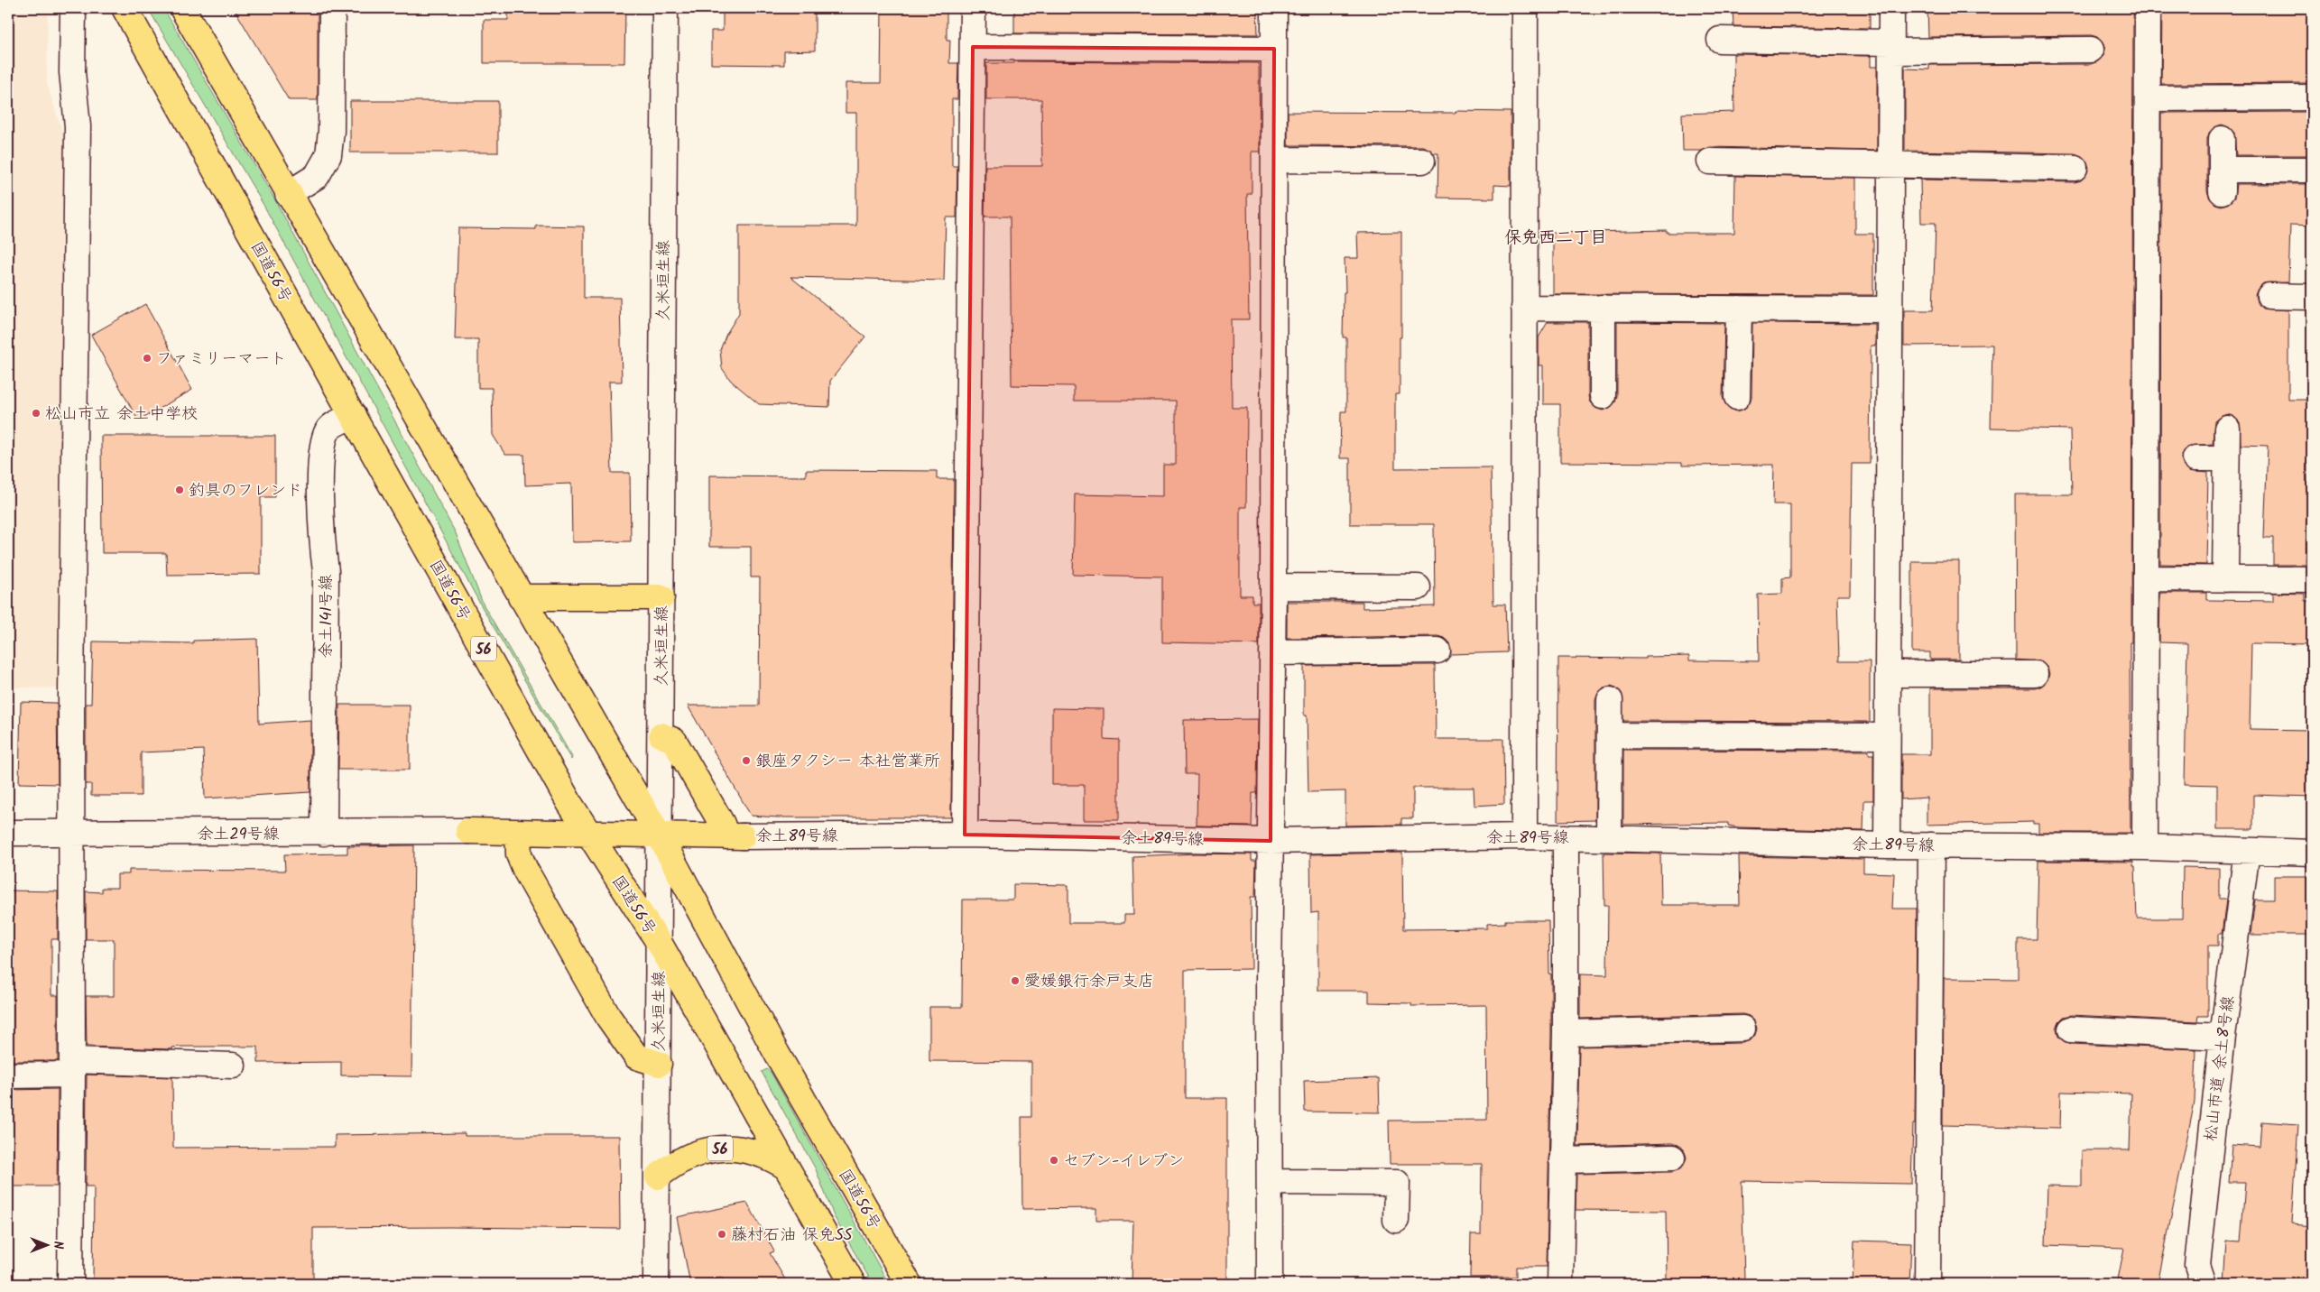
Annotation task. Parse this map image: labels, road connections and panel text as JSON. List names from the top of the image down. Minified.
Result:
{"streets":{"highway":["国道56号","56"],"street":["久米垣生線","余土141号線","余土29号線","余土89号線","松山市道 余土8号線"]},"crossings":[["国道56号","久米垣生線"],["国道56号","余土141号線"],["国道56号","56"],["久米垣生線","56"],["余土141号線","余土29号線"],["余土89号線","松山市道 余土8号線"]],"districts":["保免西二丁目"],"places":["ファミリーマート","松山市立 余土中学校","釣具のフレンド","銀座タクシー 本社営業所","愛媛銀行余戸支店","セブン-イレブン","藤村石油 保免SS"],"north":"right"}
